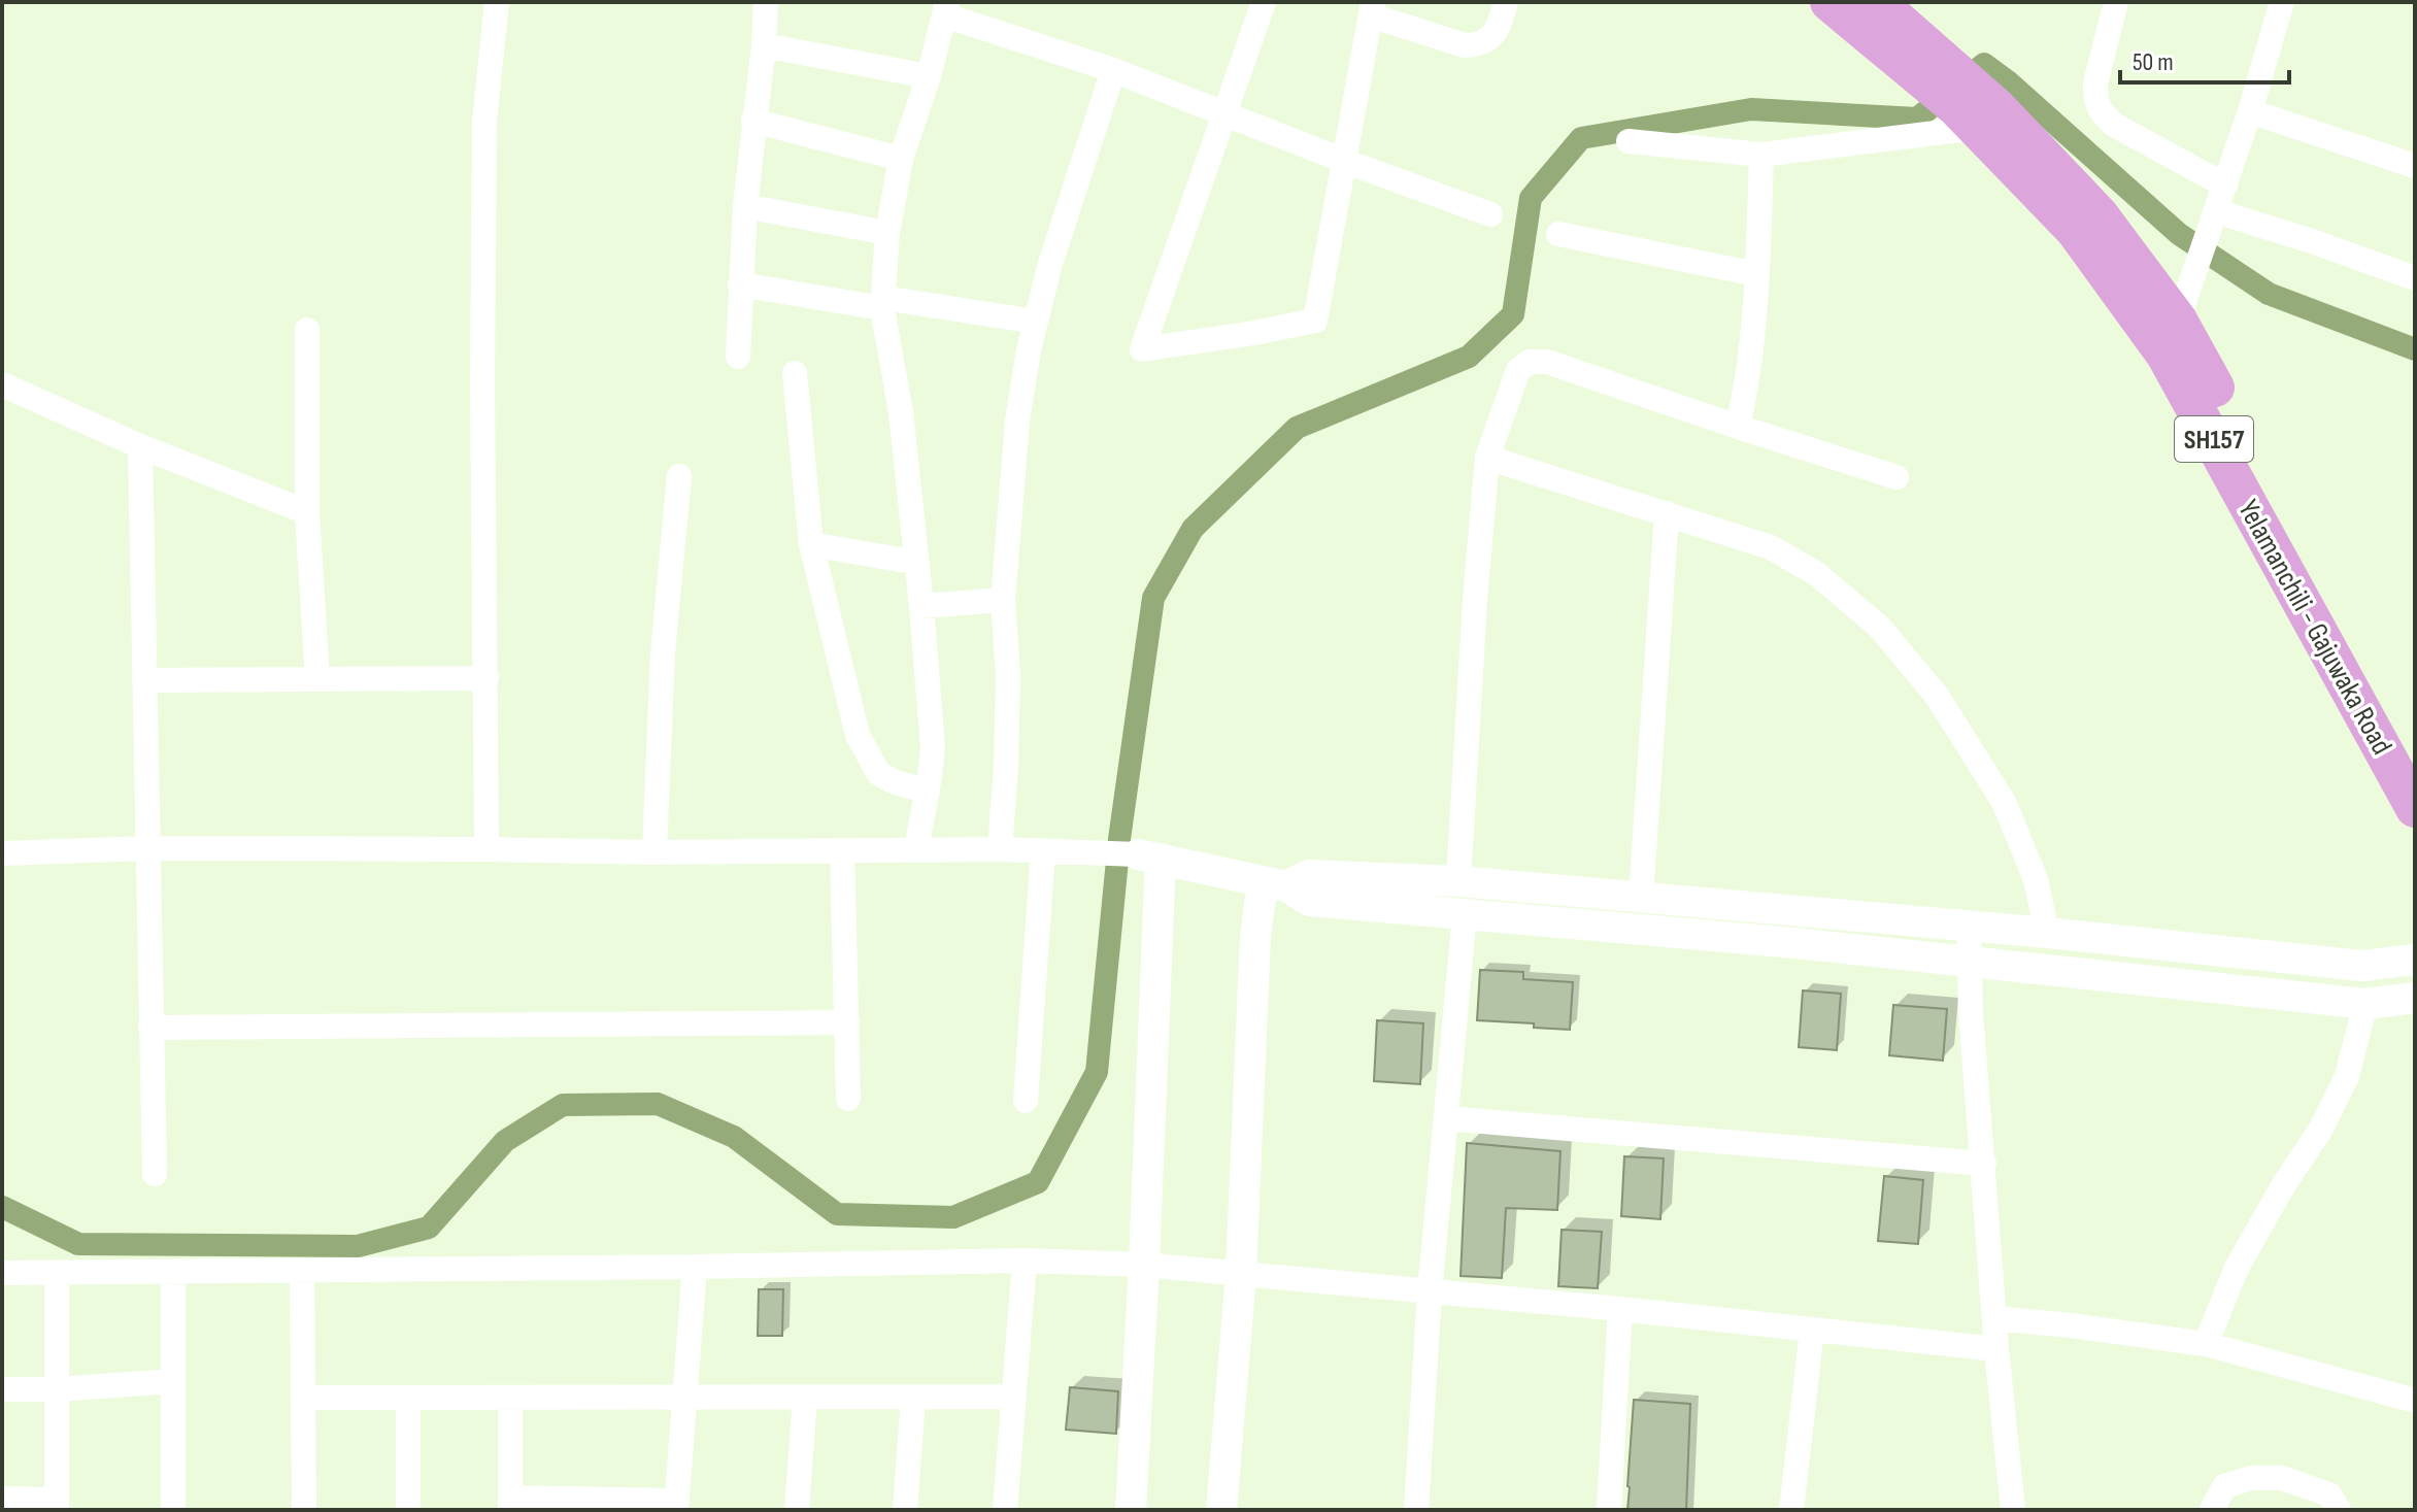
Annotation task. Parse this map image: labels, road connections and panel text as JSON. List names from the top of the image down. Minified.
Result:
{"streets":{"main road":["SH157","Yelamanchili - Gajuwaka Road"]},"scale_bar":"50 m"}
